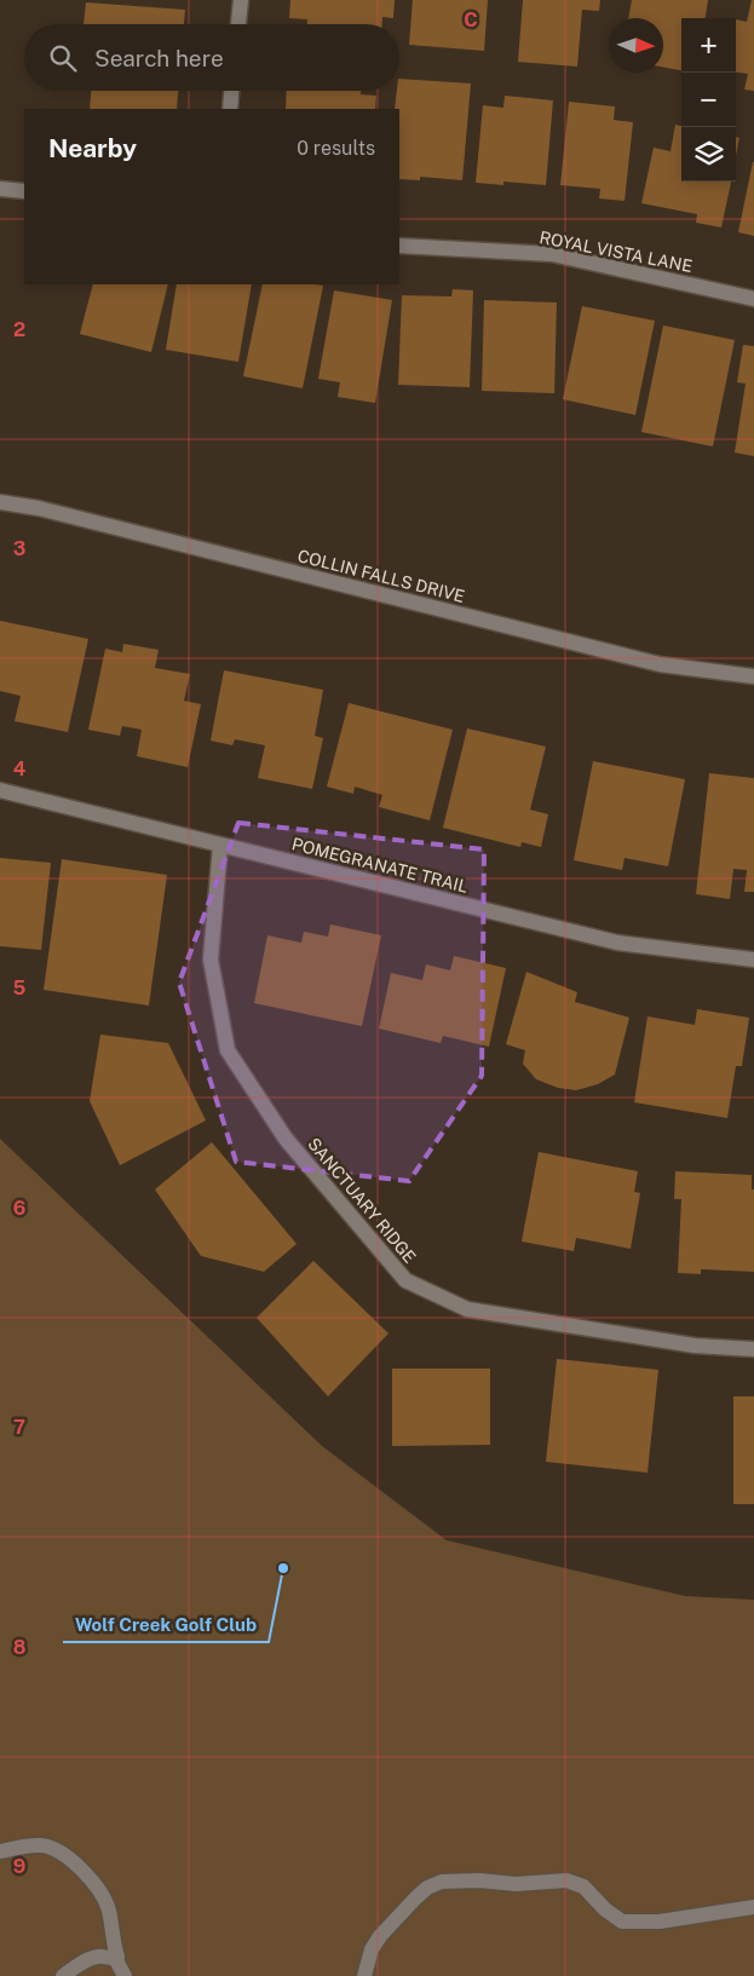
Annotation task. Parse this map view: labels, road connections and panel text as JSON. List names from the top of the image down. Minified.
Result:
{"streets":{"street":["ROYAL VISTA LANE","COLLIN FALLS DRIVE","POMEGRANATE TRAIL","SANCTUARY RIDGE"]},"crossings":[["POMEGRANATE TRAIL","SANCTUARY RIDGE"]],"places":["Wolf Creek Golf Club"],"north":"right","page":{"map_buttons":["+","−"],"search":"Search here","heading":["Nearby","0 results"]},"grid":{"columns":["C"],"rows":["2","3","4","5","6","7","8","9"]}}
